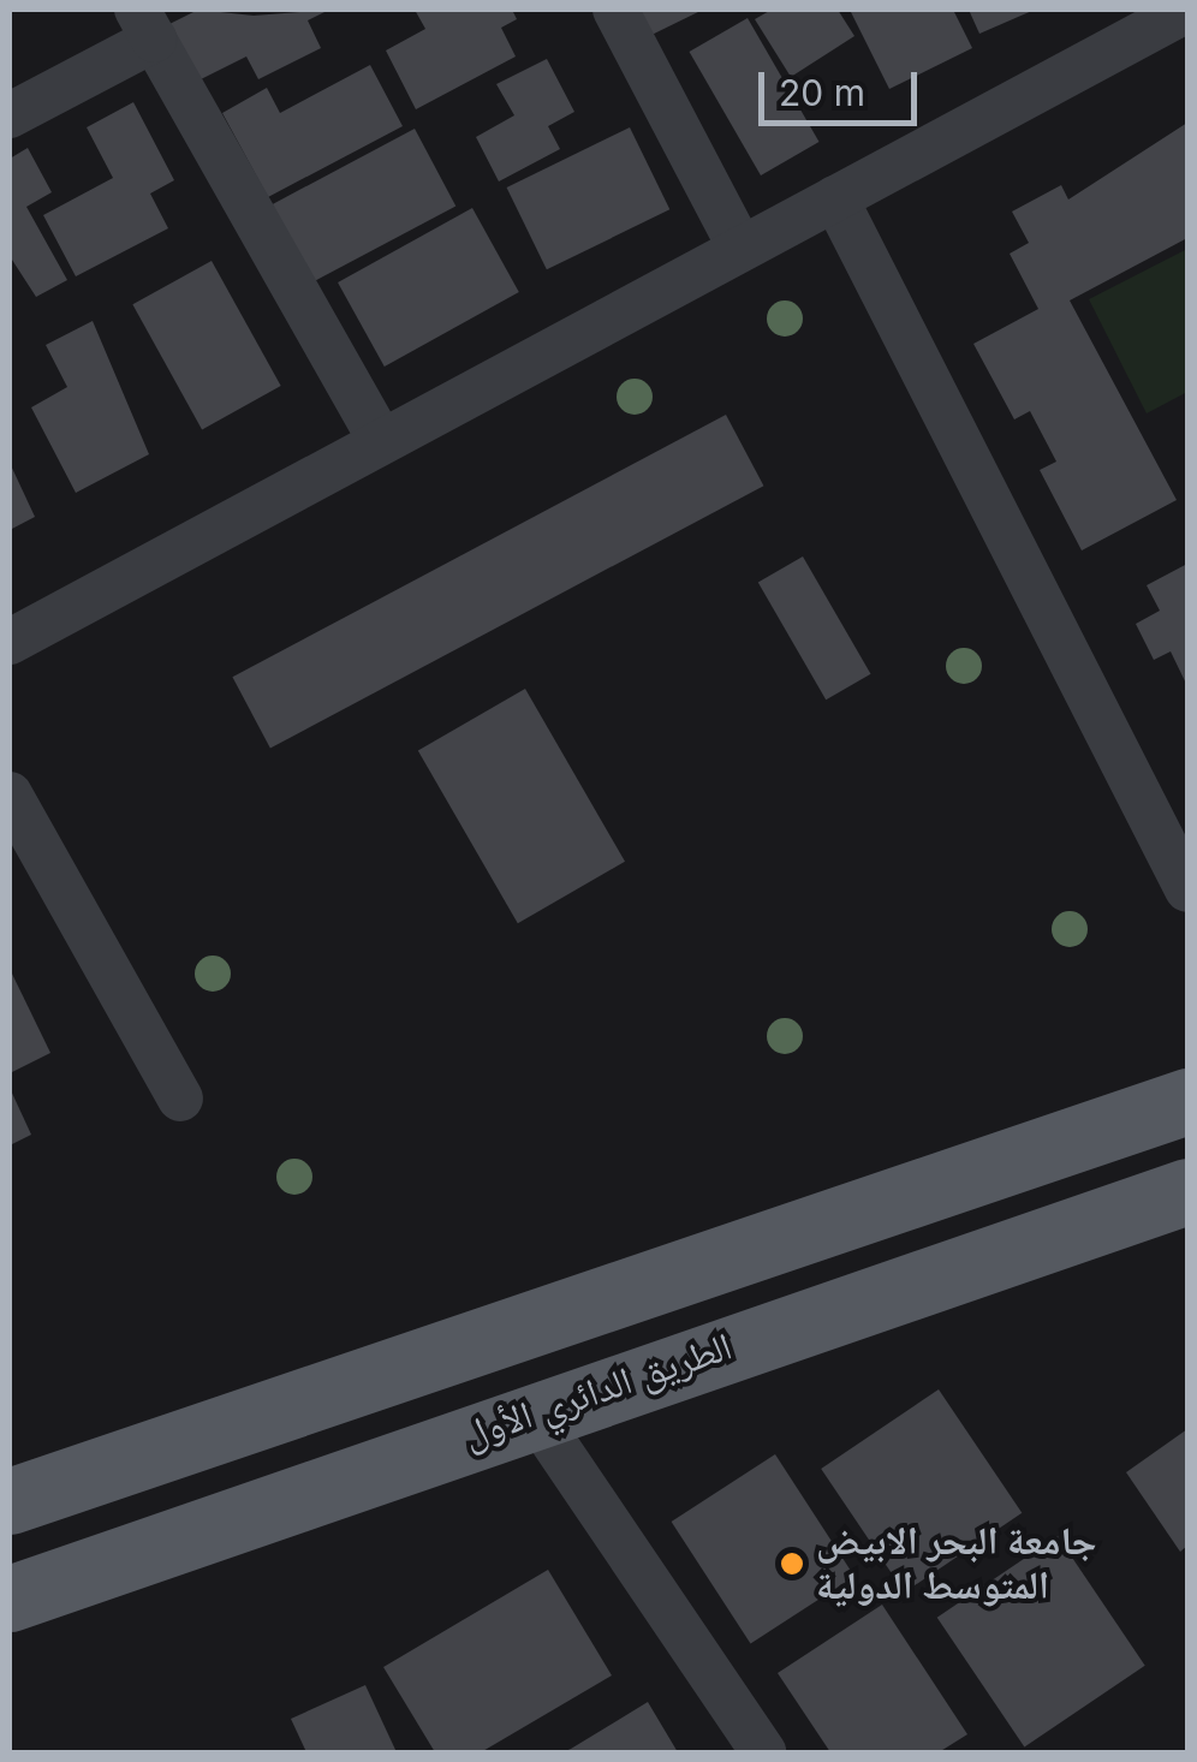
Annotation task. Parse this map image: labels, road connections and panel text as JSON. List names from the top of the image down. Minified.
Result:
{"streets":{"main road":["الطريق الدائري الأول"]},"places":["جامعة البحر الابيض المتوسط الدولية"],"scale_bar":"20 m"}
